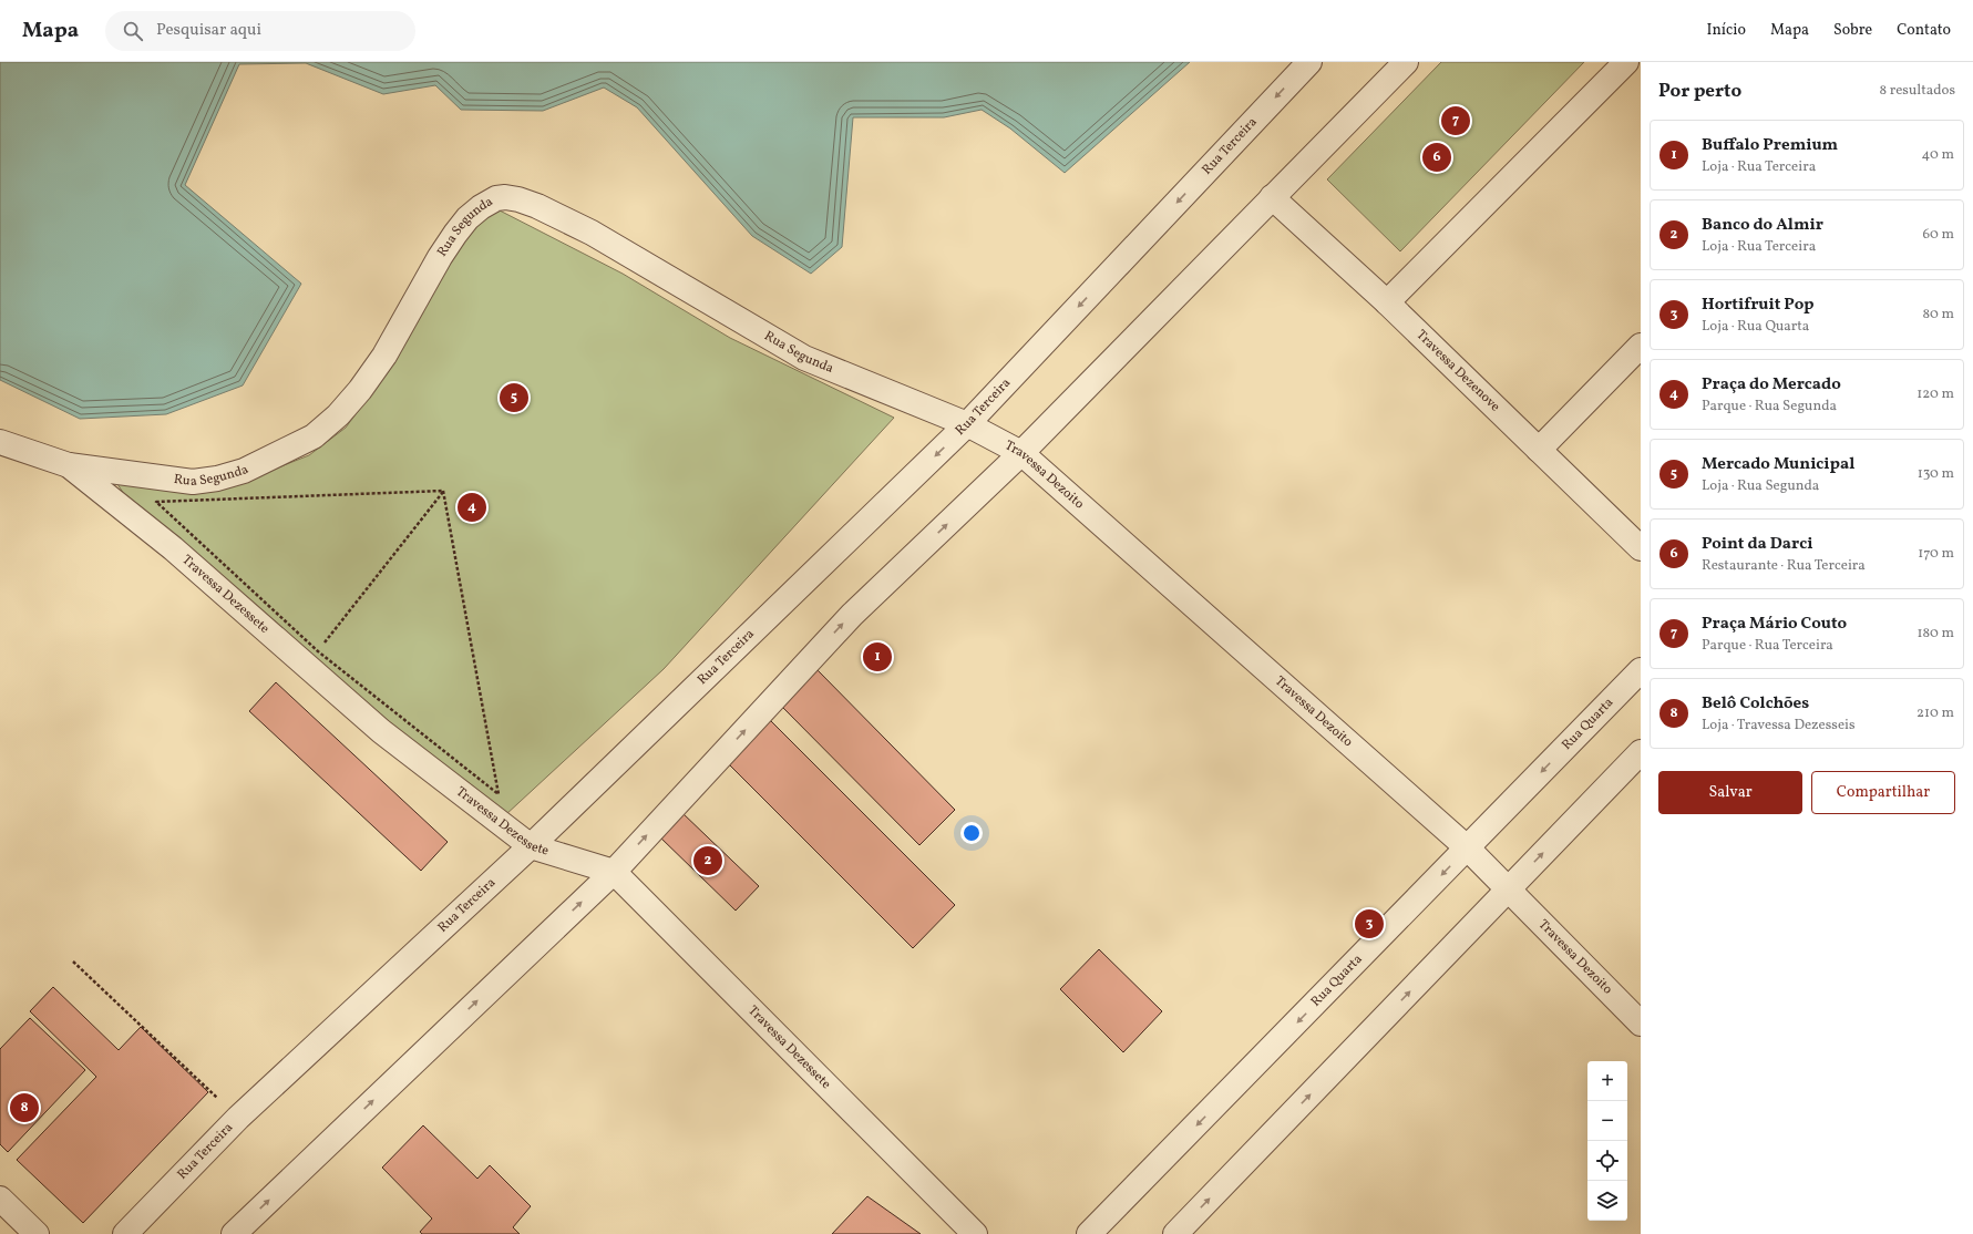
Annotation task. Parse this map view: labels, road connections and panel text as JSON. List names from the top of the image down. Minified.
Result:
{"streets":{"street":["Rua Terceira","Rua Segunda","Travessa Dezenove","Travessa Dezoito","Travessa Dezessete","Rua Quarta"]},"crossings":[["Rua Terceira","Rua Segunda"],["Rua Terceira","Travessa Dezoito"],["Rua Terceira","Travessa Dezessete"],["Rua Segunda","Travessa Dezoito"],["Rua Segunda","Travessa Dezessete"],["Travessa Dezoito","Rua Quarta"]],"page":{"header":"Mapa","search":"Pesquisar aqui","nav":["Início","Mapa","Sobre","Contato"],"heading":["Por perto","8 resultados"],"pins":["7","6","5","4","1","2","3","8"],"list":[{"mark":"1","name":"Buffalo Premium","note":"Loja · Rua Terceira","value":"40 m"},{"mark":"2","name":"Banco do Almir","note":"Loja · Rua Terceira","value":"60 m"},{"mark":"3","name":"Hortifruit Pop","note":"Loja · Rua Quarta","value":"80 m"},{"mark":"4","name":"Praça do Mercado","note":"Parque · Rua Segunda","value":"120 m"},{"mark":"5","name":"Mercado Municipal","note":"Loja · Rua Segunda","value":"130 m"},{"mark":"6","name":"Point da Darci","note":"Restaurante · Rua Terceira","value":"170 m"},{"mark":"7","name":"Praça Mário Couto","note":"Parque · Rua Terceira","value":"180 m"},{"mark":"8","name":"Belô Colchões","note":"Loja · Travessa Dezesseis","value":"210 m"}],"buttons":["Salvar","Compartilhar"],"map_buttons":["+","−"]}}
